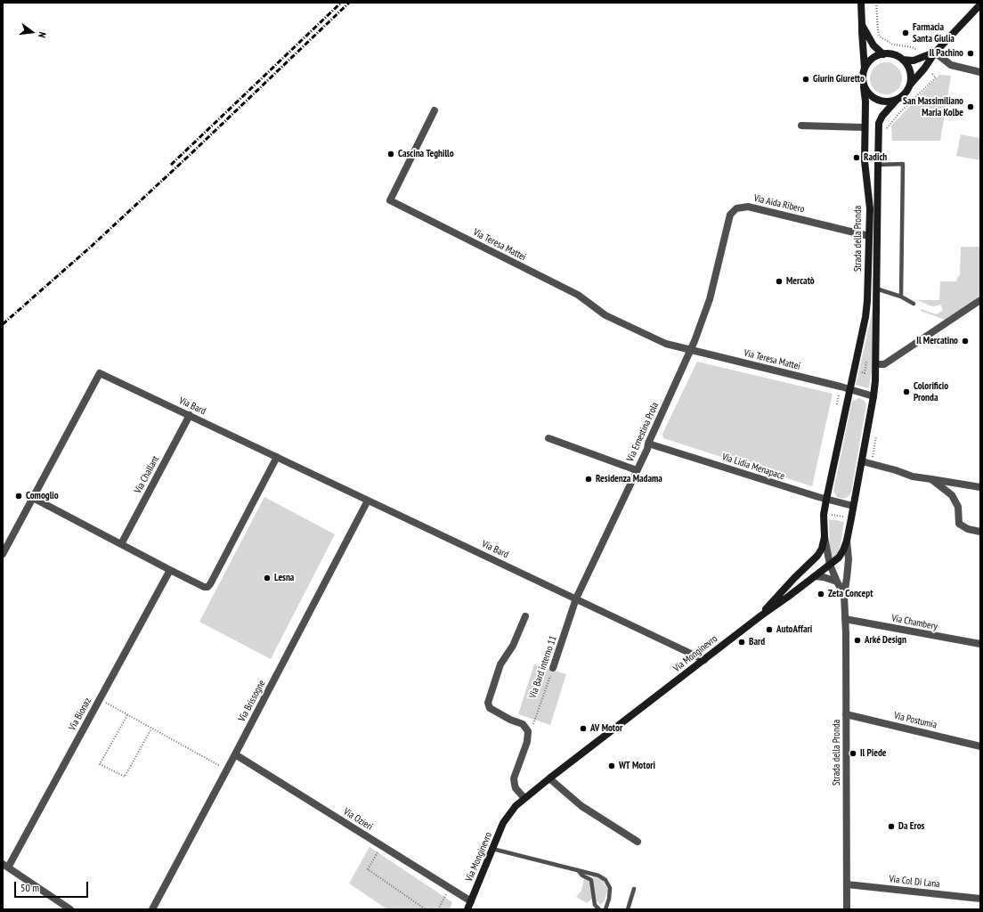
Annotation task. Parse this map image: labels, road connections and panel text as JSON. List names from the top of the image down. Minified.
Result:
{"streets":{"street":["Via Aida Ribero","Strada della Pronda","Via Teresa Mattei","Via Bard","Via Ernestina Prola","Via Lidia Menapace","Via Challant","Via Chambery","Via Monginevro","Via Bard interno 11","Via Brissogne","Via Bionaz","Via Postumia","Via Ozieri","Via Col Di Lana"]},"crossings":[["Via Aida Ribero","Strada della Pronda"],["Via Aida Ribero","Via Teresa Mattei"],["Via Aida Ribero","Via Ernestina Prola"],["Strada della Pronda","Via Teresa Mattei"],["Strada della Pronda","Via Lidia Menapace"],["Strada della Pronda","Via Chambery"],["Strada della Pronda","Via Monginevro"],["Strada della Pronda","Via Postumia"],["Strada della Pronda","Via Col Di Lana"],["Via Teresa Mattei","Via Ernestina Prola"],["Via Bard","Via Ernestina Prola"],["Via Bard","Via Challant"],["Via Bard","Via Monginevro"],["Via Bard","Via Bard interno 11"],["Via Bard","Via Brissogne"],["Via Ernestina Prola","Via Lidia Menapace"],["Via Ernestina Prola","Via Bard interno 11"],["Via Monginevro","Via Ozieri"],["Via Brissogne","Via Ozieri"]],"places":["Farmacia Santa Giulia","Il Pachino","Giurin Giuretto","San Massimiliano Maria Kolbe","Cascina Teghillo","Radich","Mercatò","Il Mercatino","Colorificio Pronda","Residenza Madama","Comoglio","Lesna","Zeta Concept","AutoAffari","Arké Design","Bard","AV Motor","Il Piede","WT Motori","Da Eros"],"scale_bar":"50 m","north":"right"}
